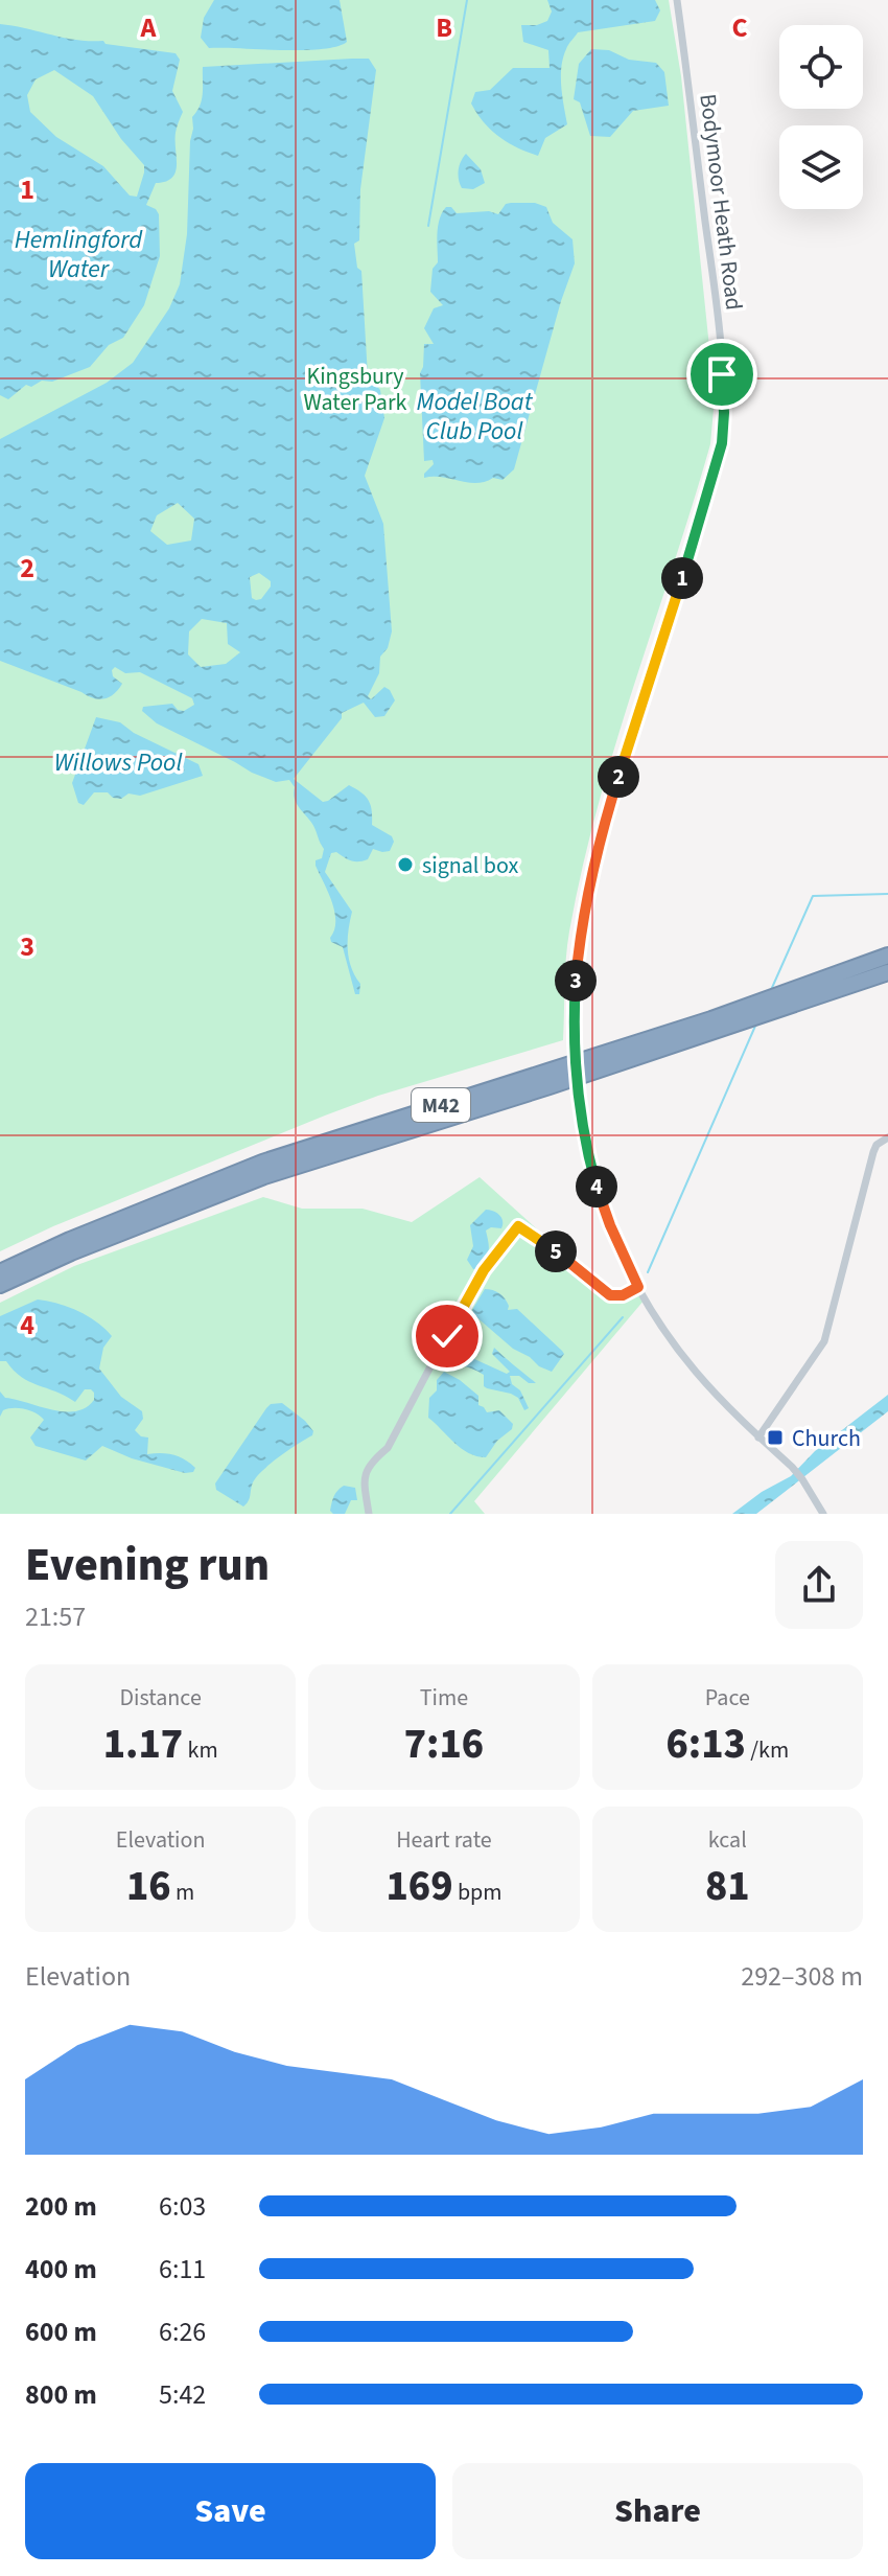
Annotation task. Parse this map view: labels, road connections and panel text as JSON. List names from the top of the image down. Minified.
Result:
{"streets":{"highway":["M42"],"street":["Bodymoor Heath Road"]},"water":["Hemlingford Water","Model Boat Club Pool","Willows Pool"],"parks":["Kingsbury Water Park"],"places":{"other":["signal box"],"transit":["Church"]},"page":{"pins":["1","2","3","4","5"],"heading":["Evening run","21:57"],"stats":[["Distance","1.17 km"],["Time","7:16"],["Pace","6:13 /km"],["Elevation","16 m"],["Heart rate","169 bpm"],["kcal","81"]],"chart":["Elevation","292–308 m"],"list":[{"name":"200 m","note":"6:03"},{"name":"400 m","note":"6:11"},{"name":"600 m","note":"6:26"},{"name":"800 m","note":"5:42"}],"buttons":["Save","Share"]},"grid":{"columns":["A","B","C"],"rows":["1","2","3","4"]}}
